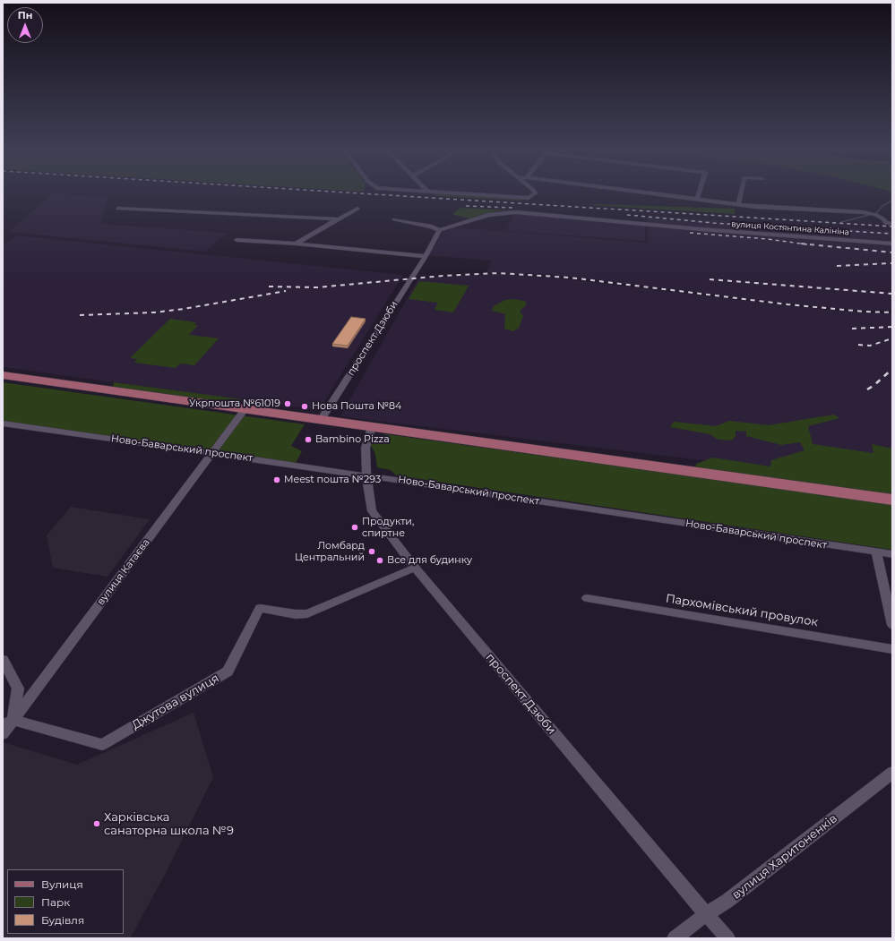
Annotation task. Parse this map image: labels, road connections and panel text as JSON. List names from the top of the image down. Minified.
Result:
{"streets":{"street":["вулиця Костянтина Калініна","проспект Дзюби","Ново-Баварський проспект","вулиця Катаєва","Пархомівський провулок","Джутова вулиця","вулиця Харитоненків"]},"crossings":[["проспект Дзюби","Ново-Баварський проспект"],["проспект Дзюби","Джутова вулиця"],["проспект Дзюби","вулиця Харитоненків"],["Ново-Баварський проспект","вулиця Катаєва"],["вулиця Катаєва","Джутова вулиця"]],"places":["Укрпошта №61019","Нова Пошта №84","Bambino Pizza","Meest пошта №293","Продукти, спиртне","Ломбард Центральний","Все для будинку","Харківська санаторна школа №9"],"legend":["Вулиця","Парк","Будівля"],"north":"top"}
